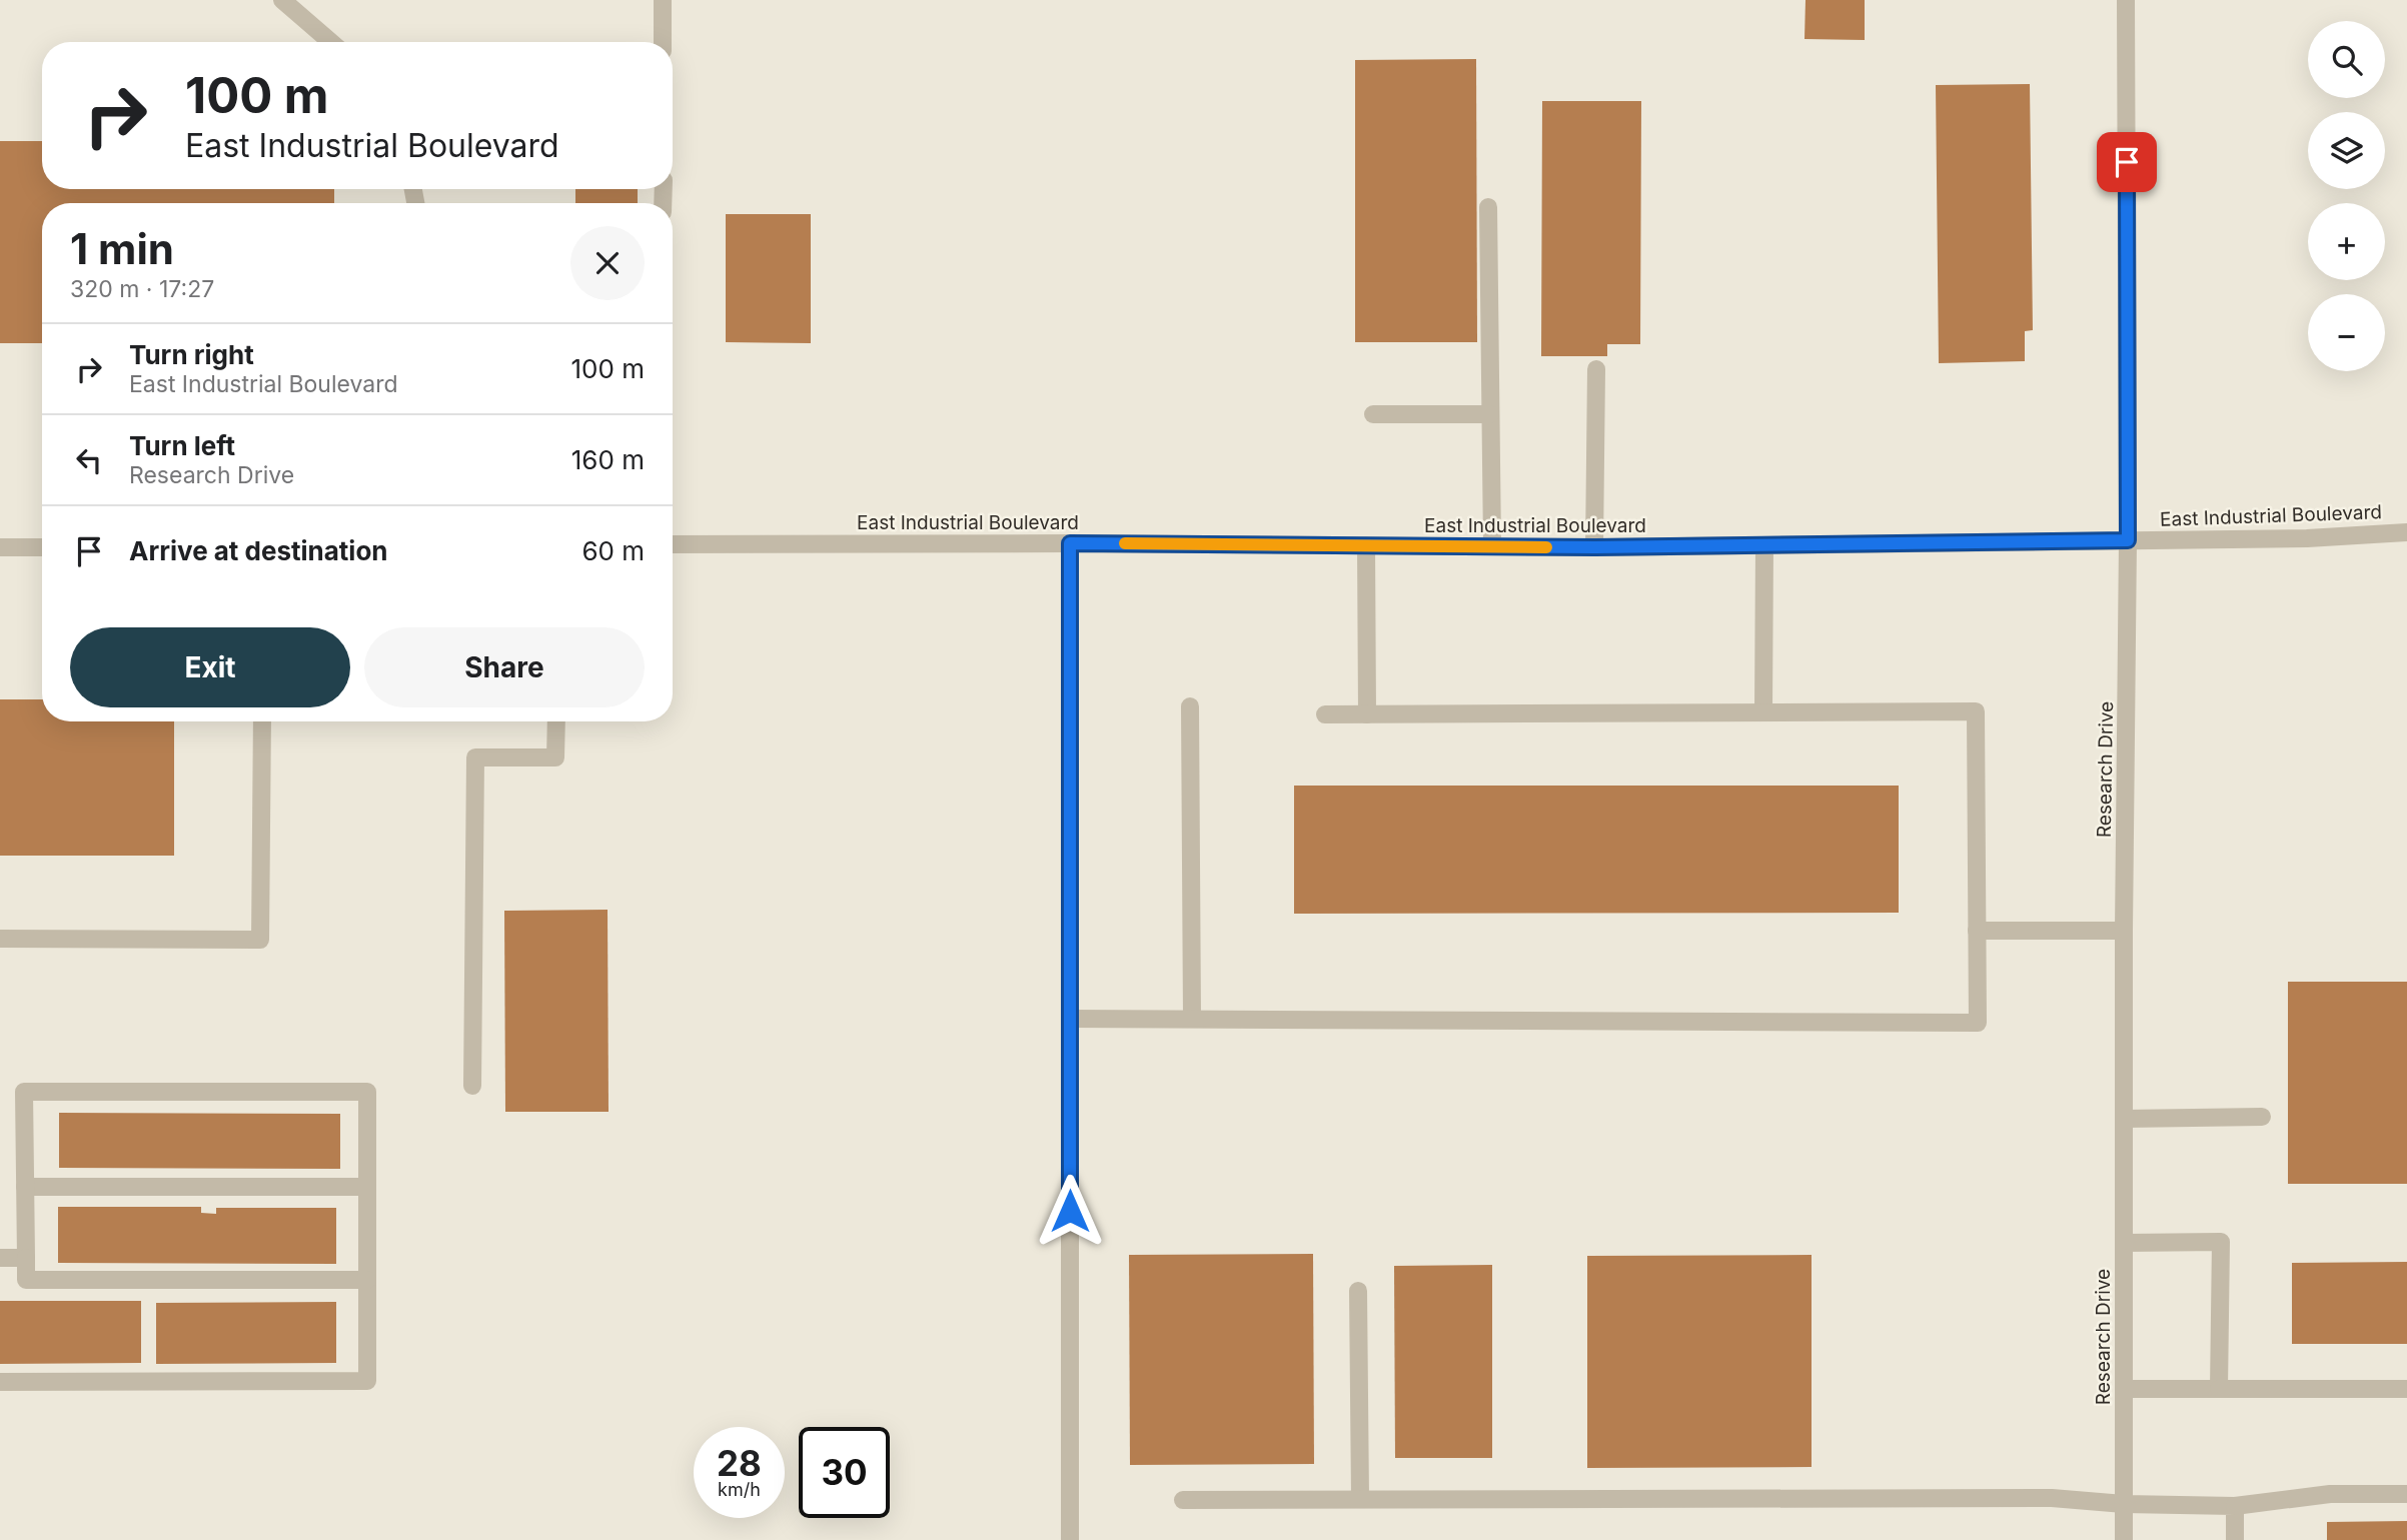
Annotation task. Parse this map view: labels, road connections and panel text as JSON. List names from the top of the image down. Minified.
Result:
{"streets":{"street":["East Industrial Boulevard","Research Drive"]},"crossings":[["East Industrial Boulevard","Research Drive"]],"page":{"map_buttons":["+","−"],"turn":["100 m","East Industrial Boulevard"],"heading":["1 min","320 m · 17:27"],"list":[{"name":"Turn right","note":"East Industrial Boulevard","value":"100 m"},{"name":"Turn left","note":"Research Drive","value":"160 m"},{"name":"Arrive at destination","value":"60 m"}],"buttons":["Exit","Share"],"speed":"28 km/h","limit":"30"}}
